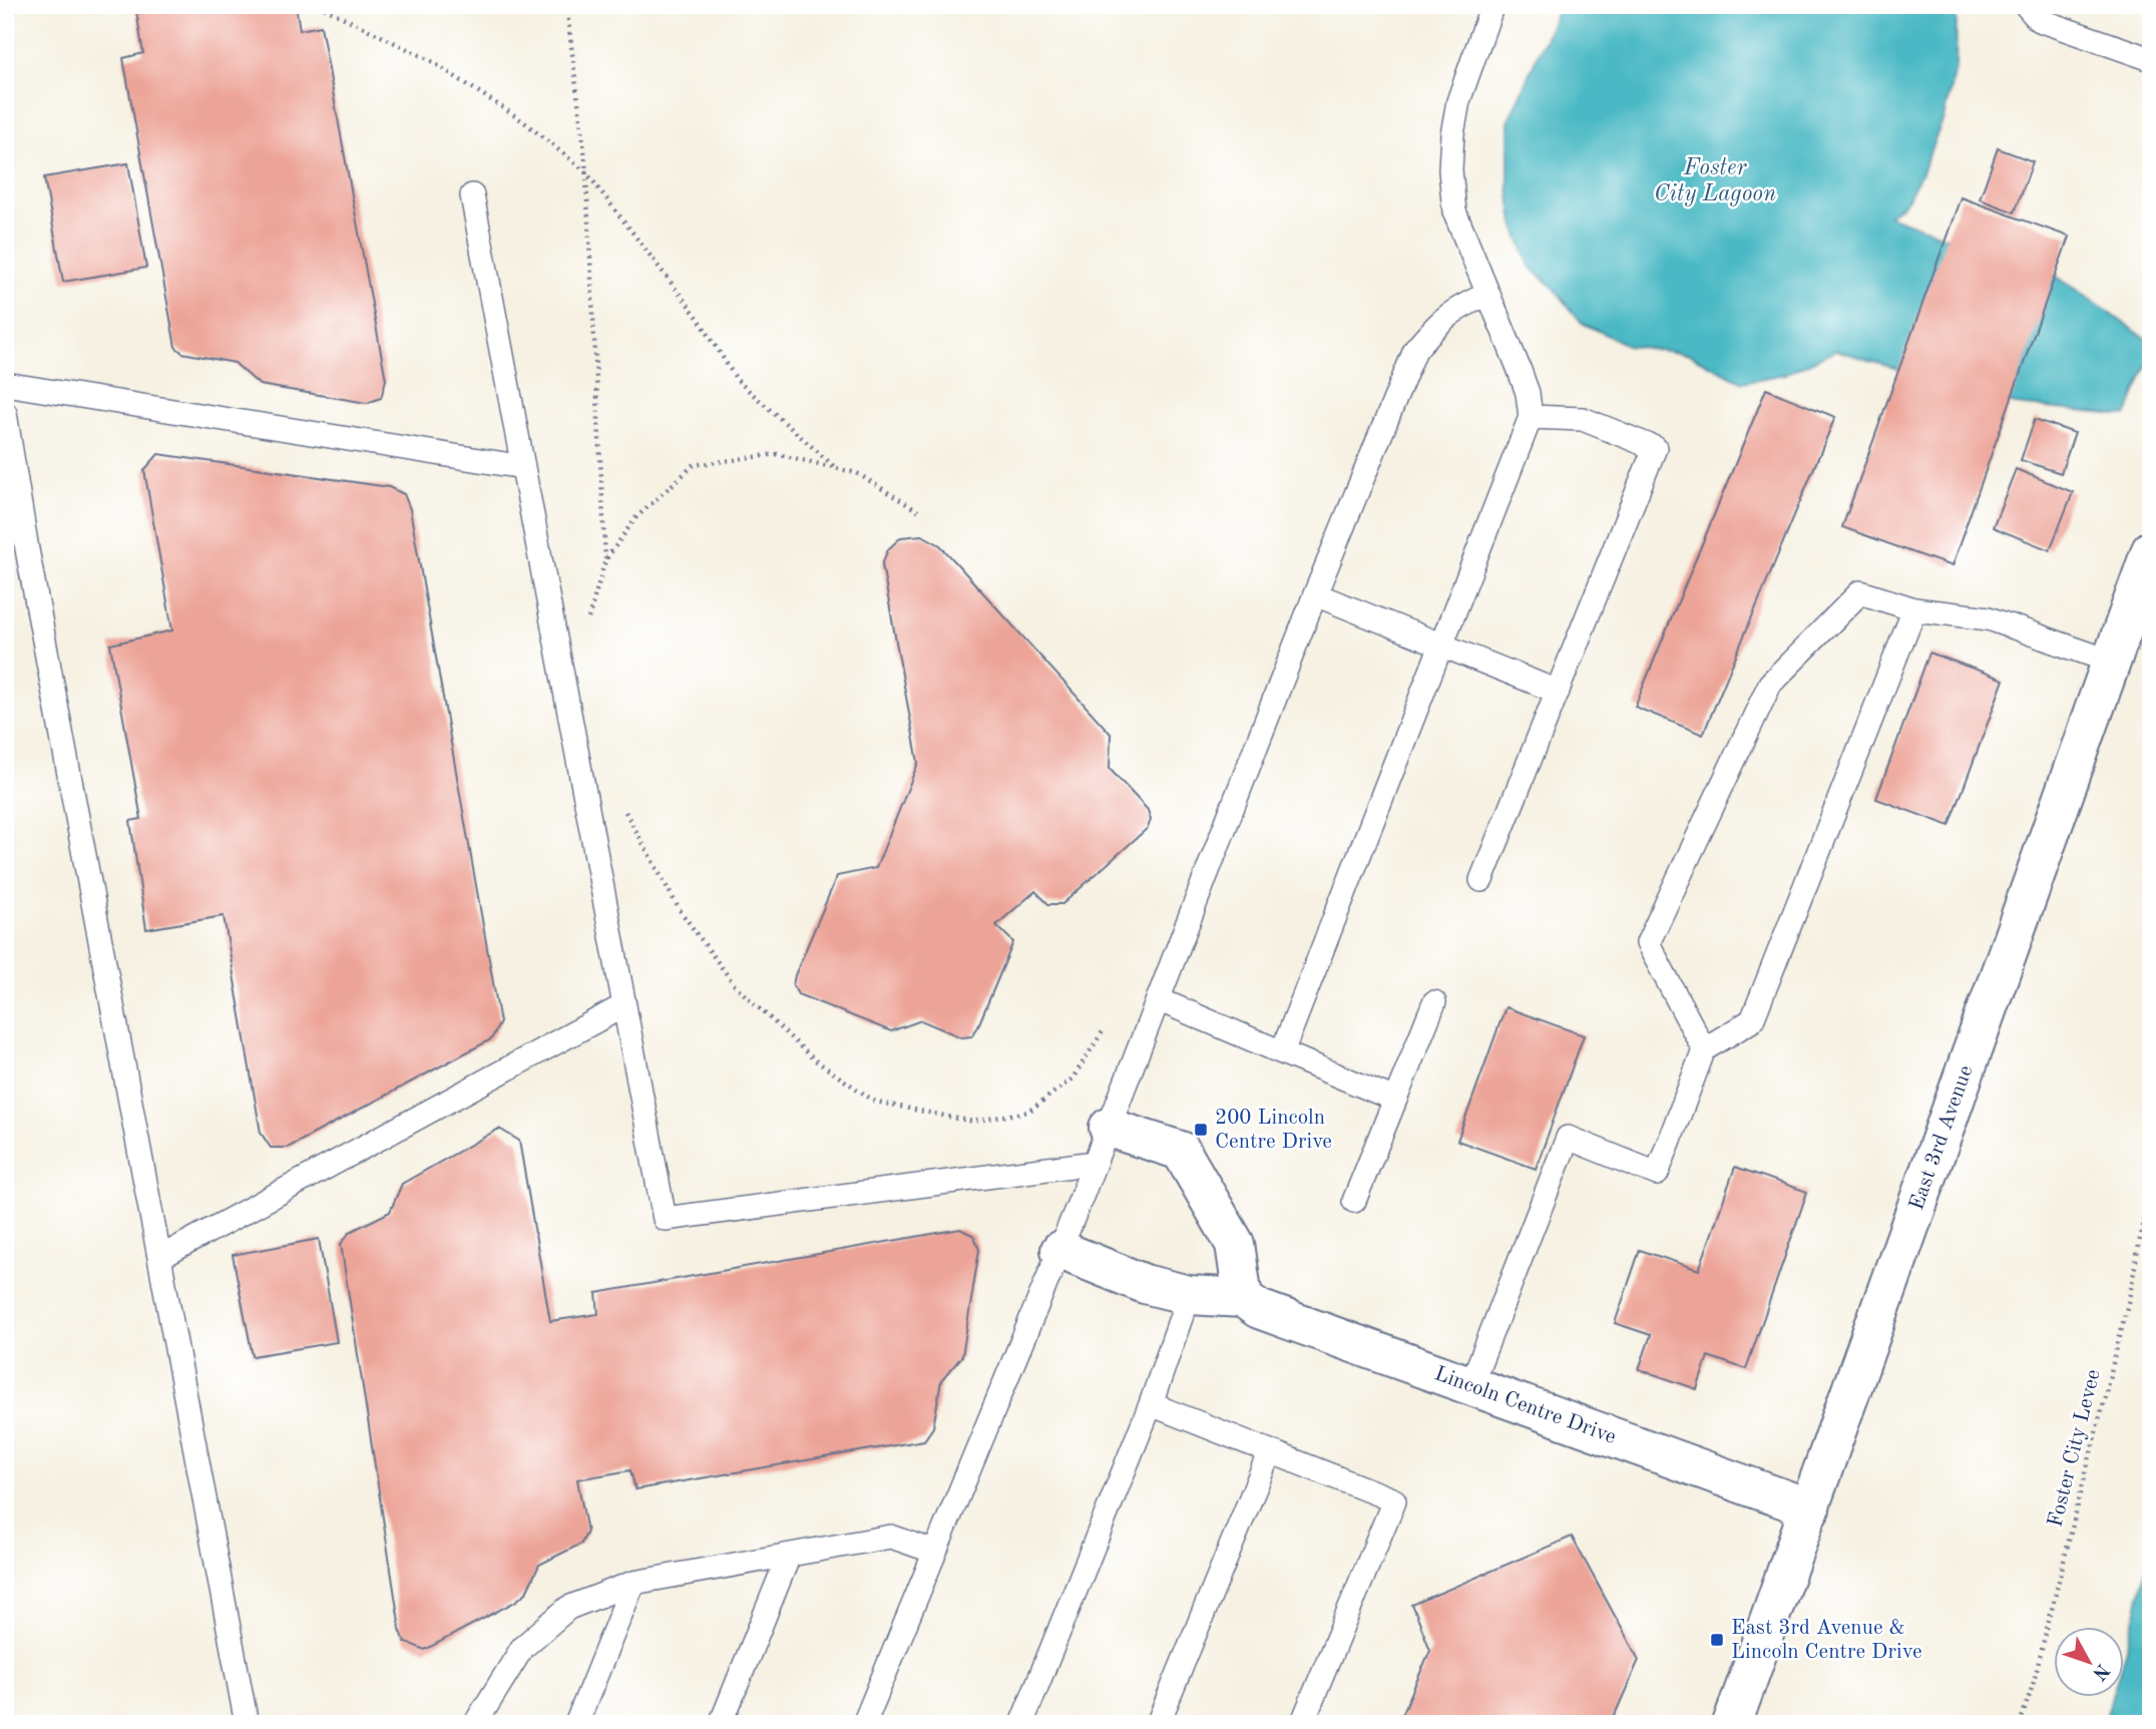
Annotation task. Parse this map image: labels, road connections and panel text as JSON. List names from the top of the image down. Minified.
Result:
{"streets":{"street":["East 3rd Avenue","Lincoln Centre Drive"],"path":["Foster City Levee"]},"crossings":[["East 3rd Avenue","Lincoln Centre Drive"]],"water":["Foster City Lagoon"],"places":{"transit":["200 Lincoln Centre Drive","East 3rd Avenue & Lincoln Centre Drive"]},"north":"bottom right"}
